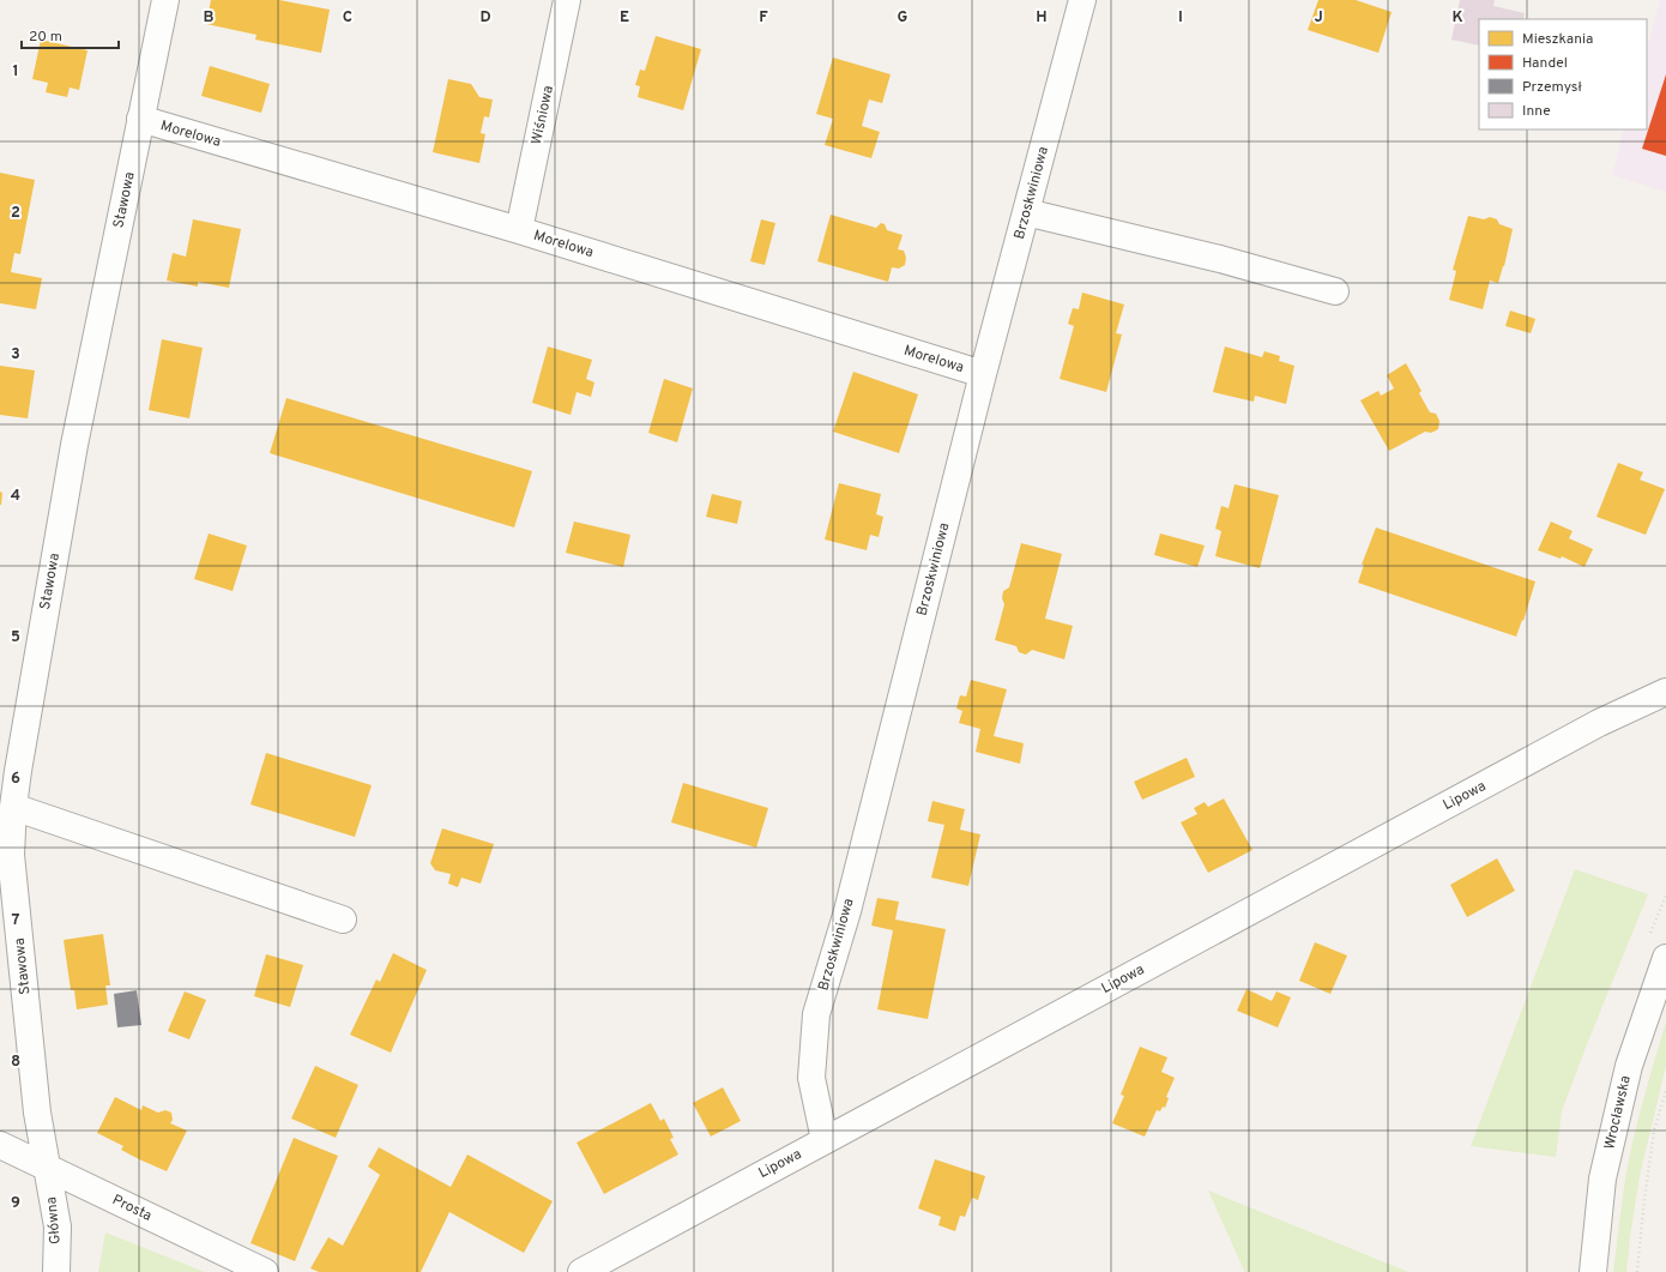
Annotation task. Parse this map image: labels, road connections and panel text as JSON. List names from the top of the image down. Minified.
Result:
{"streets":{"street":["Wiśniowa","Morelowa","Brzoskwiniowa","Stawowa","Lipowa","Wrocławska","Prosta","Główna"]},"crossings":[["Wiśniowa","Morelowa"],["Morelowa","Brzoskwiniowa"],["Morelowa","Stawowa"],["Brzoskwiniowa","Lipowa"],["Stawowa","Prosta"],["Stawowa","Główna"],["Prosta","Główna"]],"legend":["Mieszkania","Handel","Przemysł","Inne"],"scale_bar":"20 m","grid":{"columns":["B","C","D","E","F","G","H","I","J","K"],"rows":["1","2","3","4","5","6","7","8","9"]}}
